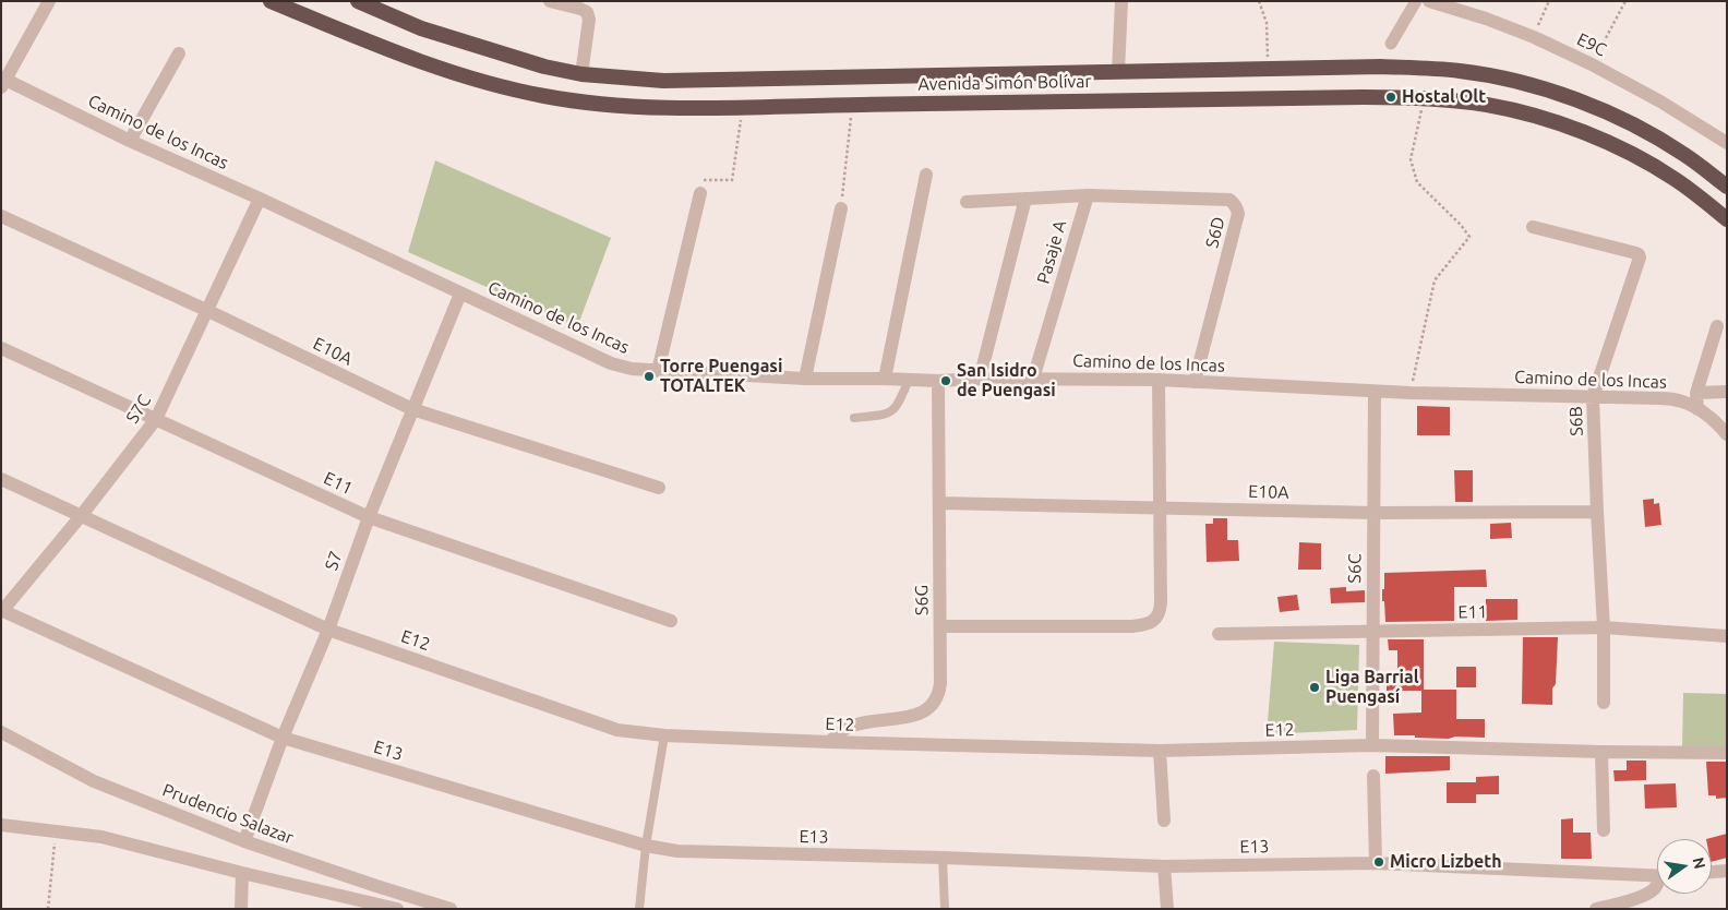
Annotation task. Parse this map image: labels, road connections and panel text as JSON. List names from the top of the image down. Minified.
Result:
{"streets":{"highway":["Avenida Simón Bolívar"],"street":["E9C","Camino de los Incas","S6D","Pasaje A","E10A","S7C","S6B","E11","S7","S6C","S6G","E12","E13","Prudencio Salazar"]},"crossings":[["Camino de los Incas","S6D"],["Camino de los Incas","Pasaje A"],["Camino de los Incas","S7C"],["Camino de los Incas","S6B"],["Camino de los Incas","S7"],["Camino de los Incas","S6C"],["Camino de los Incas","S6G"],["S6D","Pasaje A"],["E10A","S7C"],["E10A","S6B"],["E10A","S7"],["E10A","S6C"],["E10A","S6G"],["S7C","E11"],["S7C","E12"],["S7C","E13"],["S6B","E11"],["E11","S7"],["E11","S6C"],["S7","E12"],["S7","E13"],["S7","Prudencio Salazar"],["S6C","E12"],["S6G","E12"]],"places":["Hostal Olt","Torre Puengasi TOTALTEK","San Isidro de Puengasi","Liga Barrial Puengasí","Micro Lizbeth"],"north":"right"}
